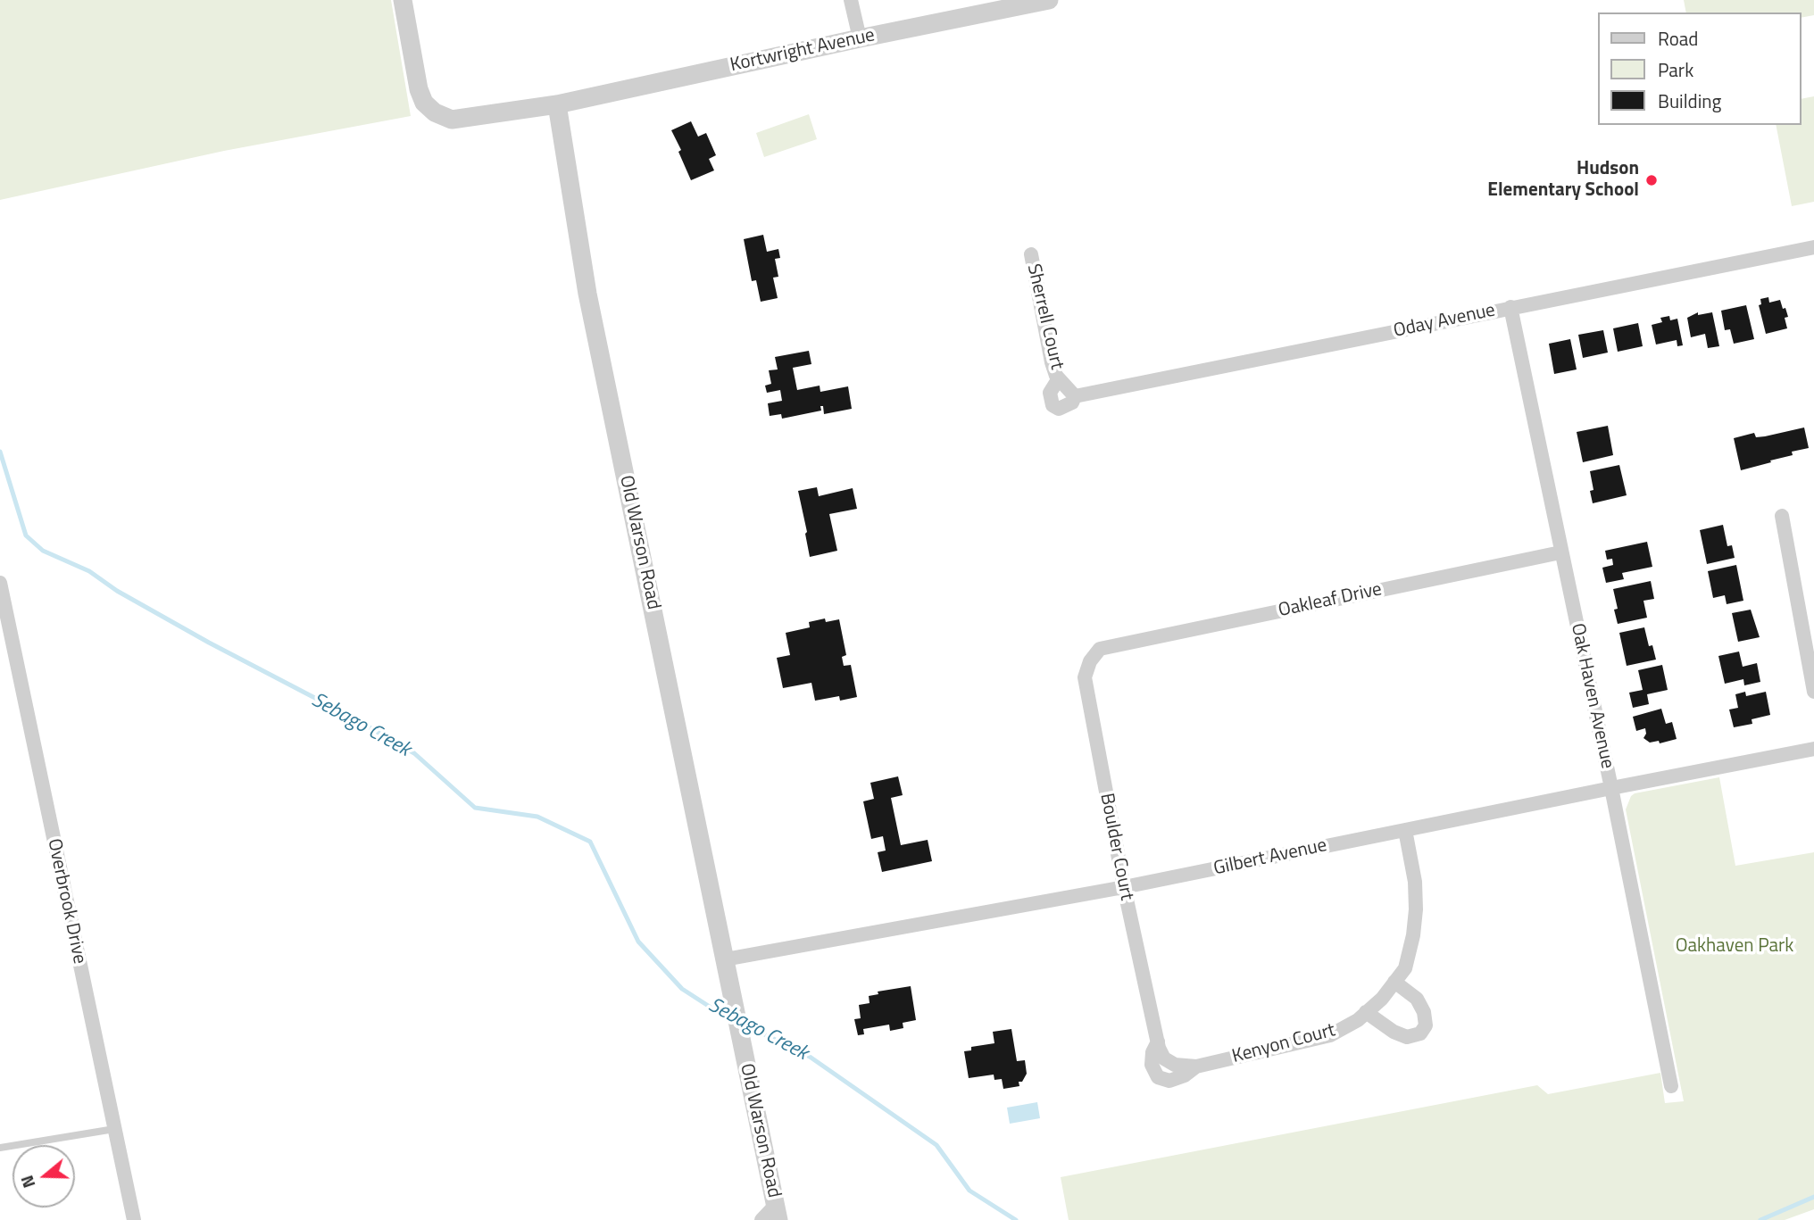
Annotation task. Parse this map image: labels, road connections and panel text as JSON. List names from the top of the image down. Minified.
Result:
{"streets":{"street":["Kortwright Avenue","Sherrell Court","Oday Avenue","Old Warson Road","Oakleaf Drive","Oak Haven Avenue","Boulder Court","Gilbert Avenue","Overbrook Drive","Kenyon Court"]},"crossings":[["Kortwright Avenue","Old Warson Road"],["Sherrell Court","Oday Avenue"],["Oday Avenue","Oak Haven Avenue"],["Old Warson Road","Gilbert Avenue"],["Oakleaf Drive","Oak Haven Avenue"],["Oakleaf Drive","Boulder Court"],["Oak Haven Avenue","Gilbert Avenue"],["Boulder Court","Gilbert Avenue"],["Boulder Court","Kenyon Court"],["Gilbert Avenue","Kenyon Court"]],"water":["Sebago Creek"],"parks":["Oakhaven Park"],"places":["Hudson Elementary School"],"legend":["Road","Park","Building"],"north":"left"}
